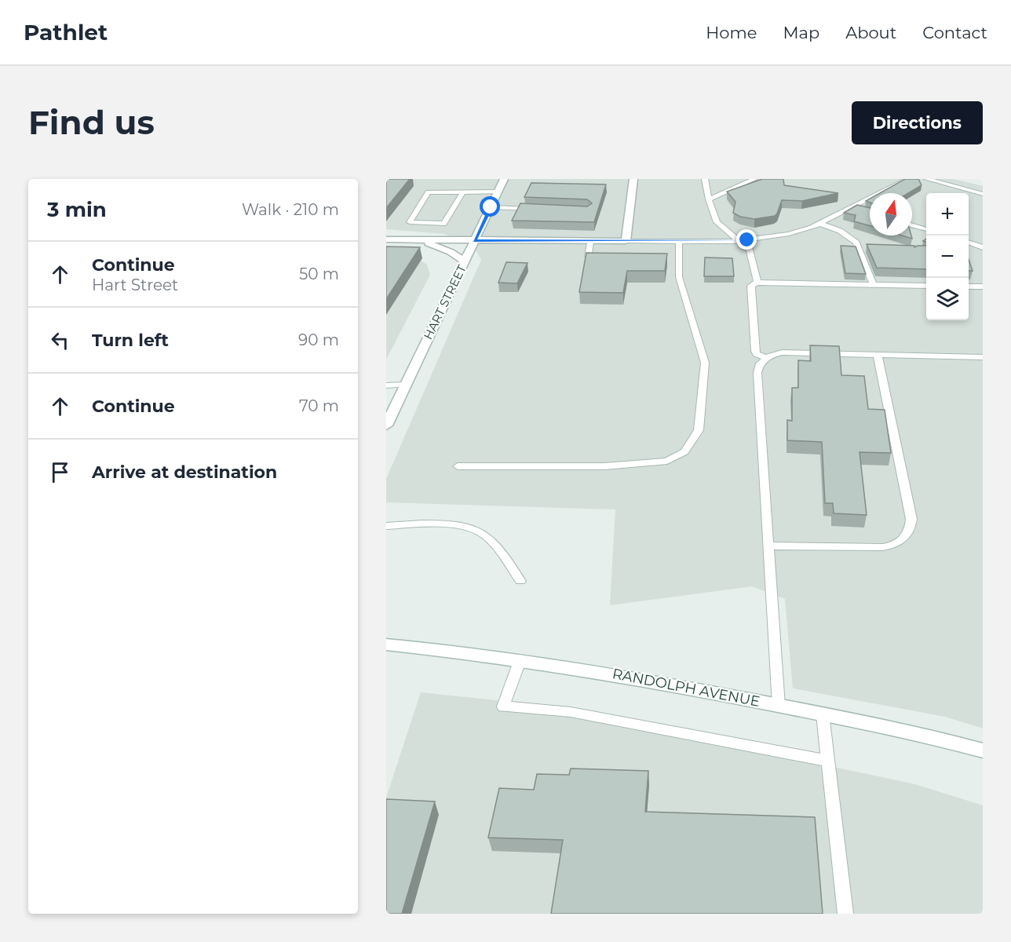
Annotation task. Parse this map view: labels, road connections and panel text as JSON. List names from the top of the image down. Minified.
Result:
{"streets":{"street":["HART STREET","RANDOLPH AVENUE"]},"north":"top","page":{"header":"Pathlet","nav":["Home","Map","About","Contact"],"buttons":"Directions","title":"Find us","heading":["3 min","Walk · 210 m"],"map_buttons":["+","−"],"list":[["Continue","Hart Street","50 m"],["Turn left","90 m"],["Continue","70 m"],"Arrive at destination"]}}
